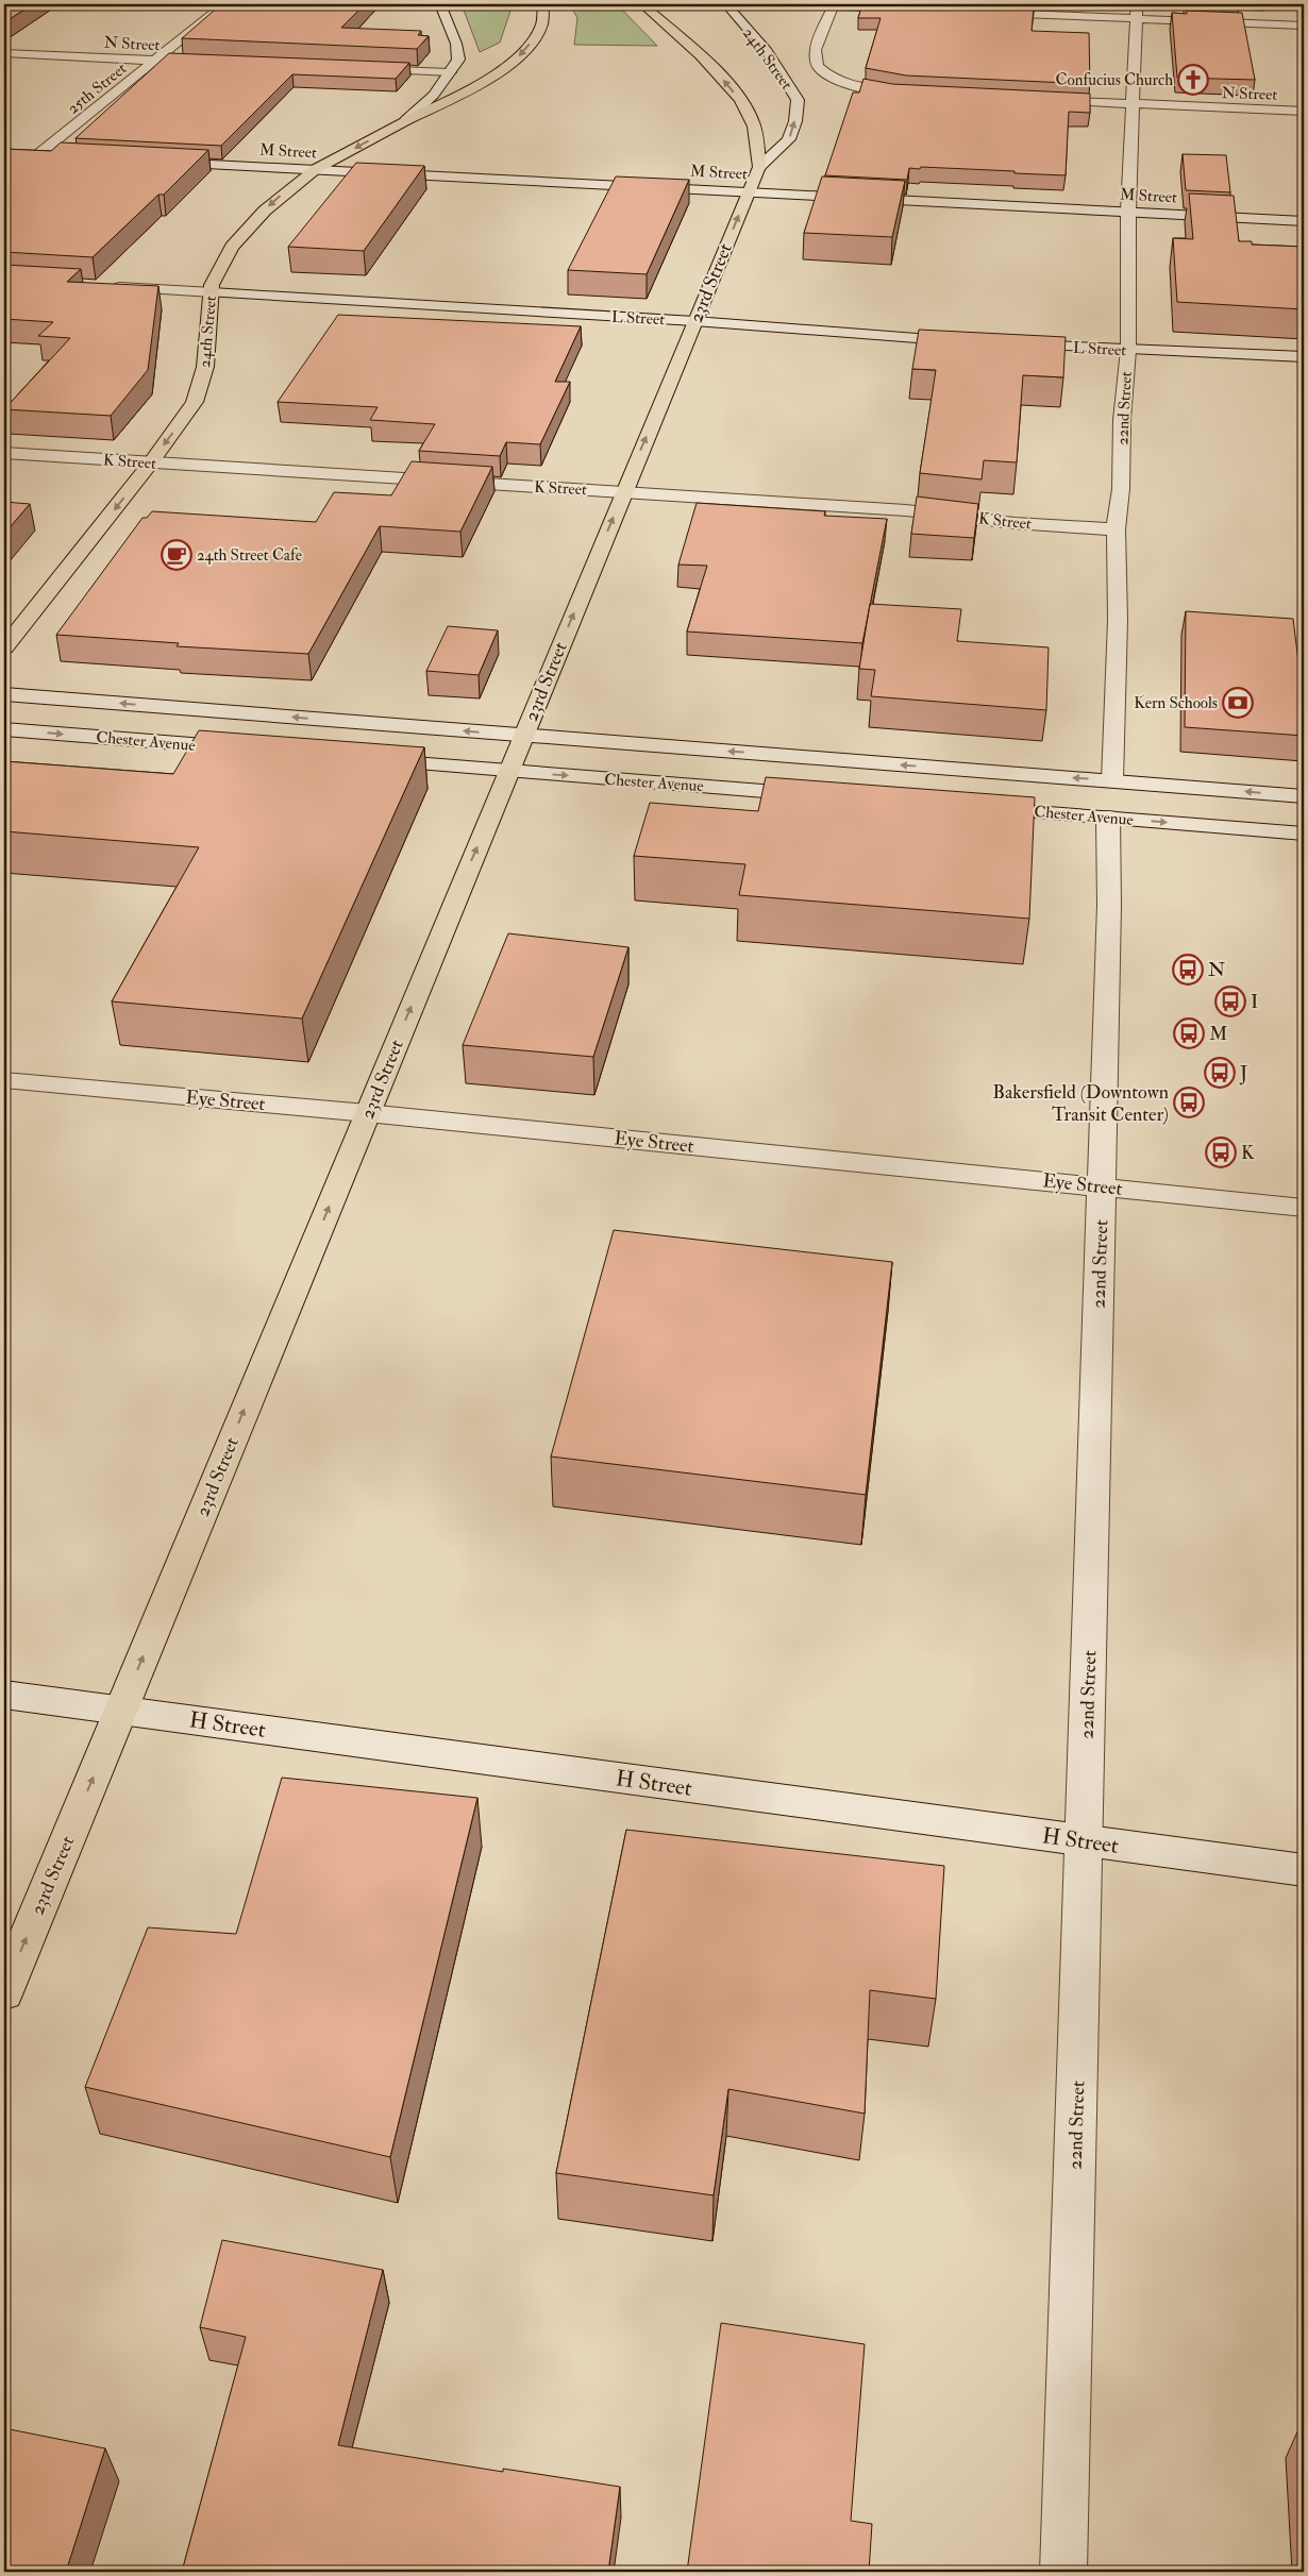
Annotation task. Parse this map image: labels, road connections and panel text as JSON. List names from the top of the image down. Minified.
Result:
{"streets":{"main road":["24th Street","23rd Street"],"street":["N Street","25th Street","M Street","L Street","22nd Street","K Street","Chester Avenue","Eye Street","H Street"]},"crossings":[["N Street","25th Street"],["N Street","22nd Street"],["24th Street","M Street"],["24th Street","23rd Street"],["24th Street","L Street"],["24th Street","K Street"],["M Street","23rd Street"],["M Street","22nd Street"],["23rd Street","L Street"],["23rd Street","K Street"],["23rd Street","Chester Avenue"],["23rd Street","Eye Street"],["23rd Street","H Street"],["L Street","22nd Street"],["22nd Street","K Street"],["22nd Street","Chester Avenue"],["22nd Street","Eye Street"],["22nd Street","H Street"]],"one_way":["23rd Street"],"places":{"church":["Confucius Church"],"cafe":["24th Street Cafe"],"bank":["Kern Schools"],"bus stop":["N","I","M","J","Bakersfield (Downtown Transit Center)","K"]}}
